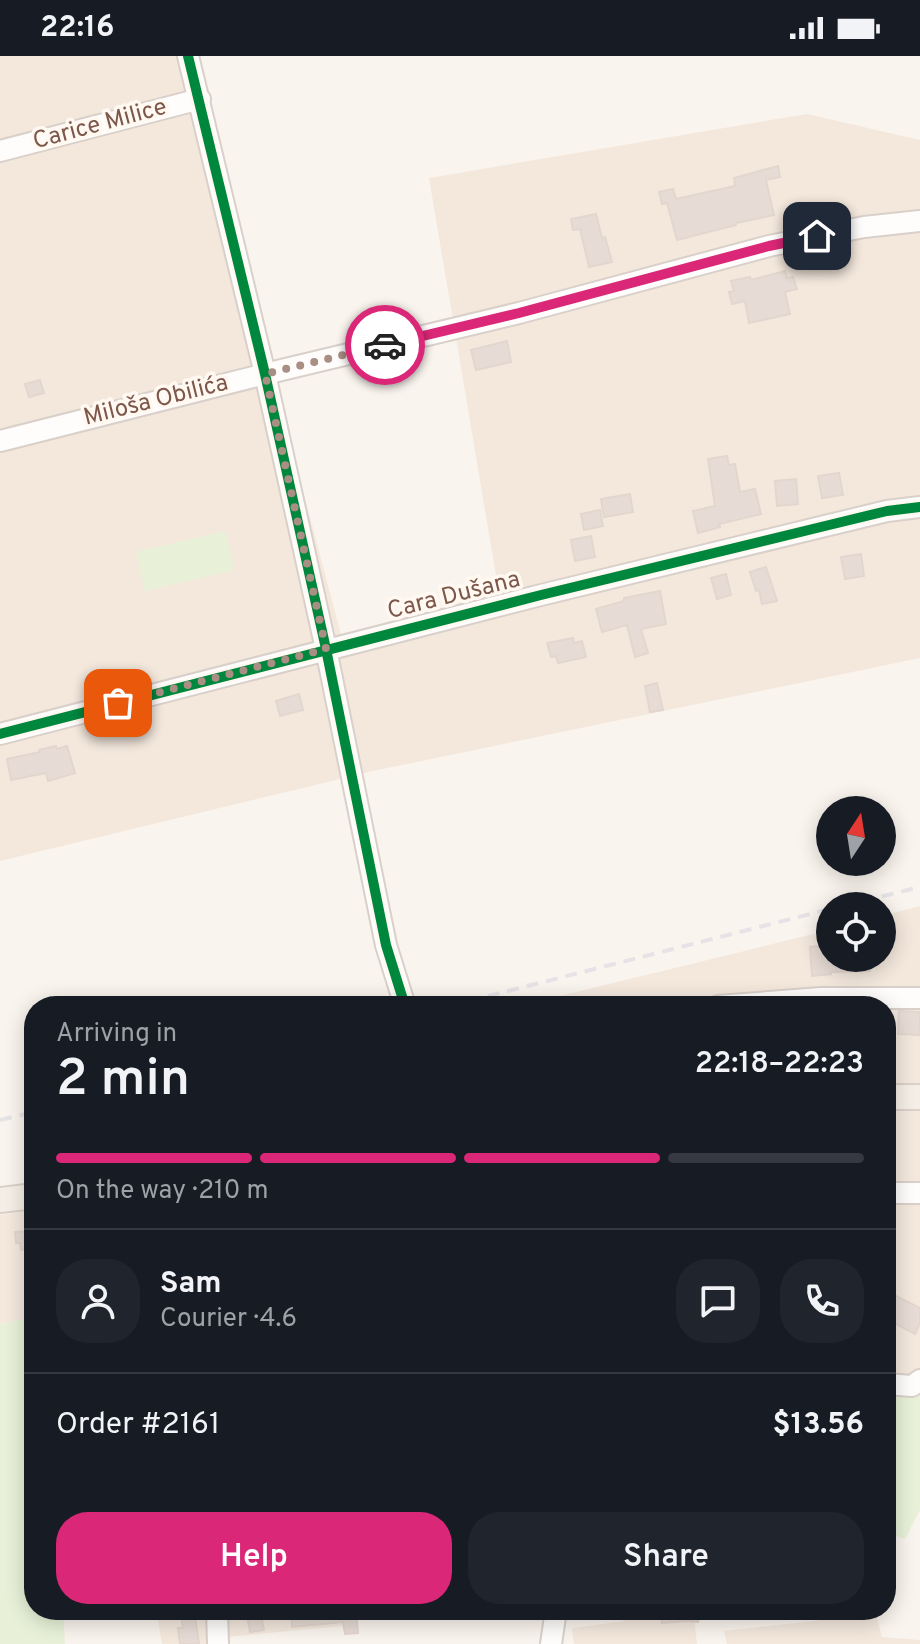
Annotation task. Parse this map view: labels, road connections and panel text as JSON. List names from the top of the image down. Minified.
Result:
{"streets":{"street":["Carice Milice","Miloša Obilića","Cara Dušana"]},"north":"top","page":{"status":"22:16","heading":["2 min","Arriving in","22:18–22:23"],"panel":["Sam","Courier · 4.6","Order #2161","$13.56"],"bar":"On the way · 210 m","buttons":["Help","Share"]}}
